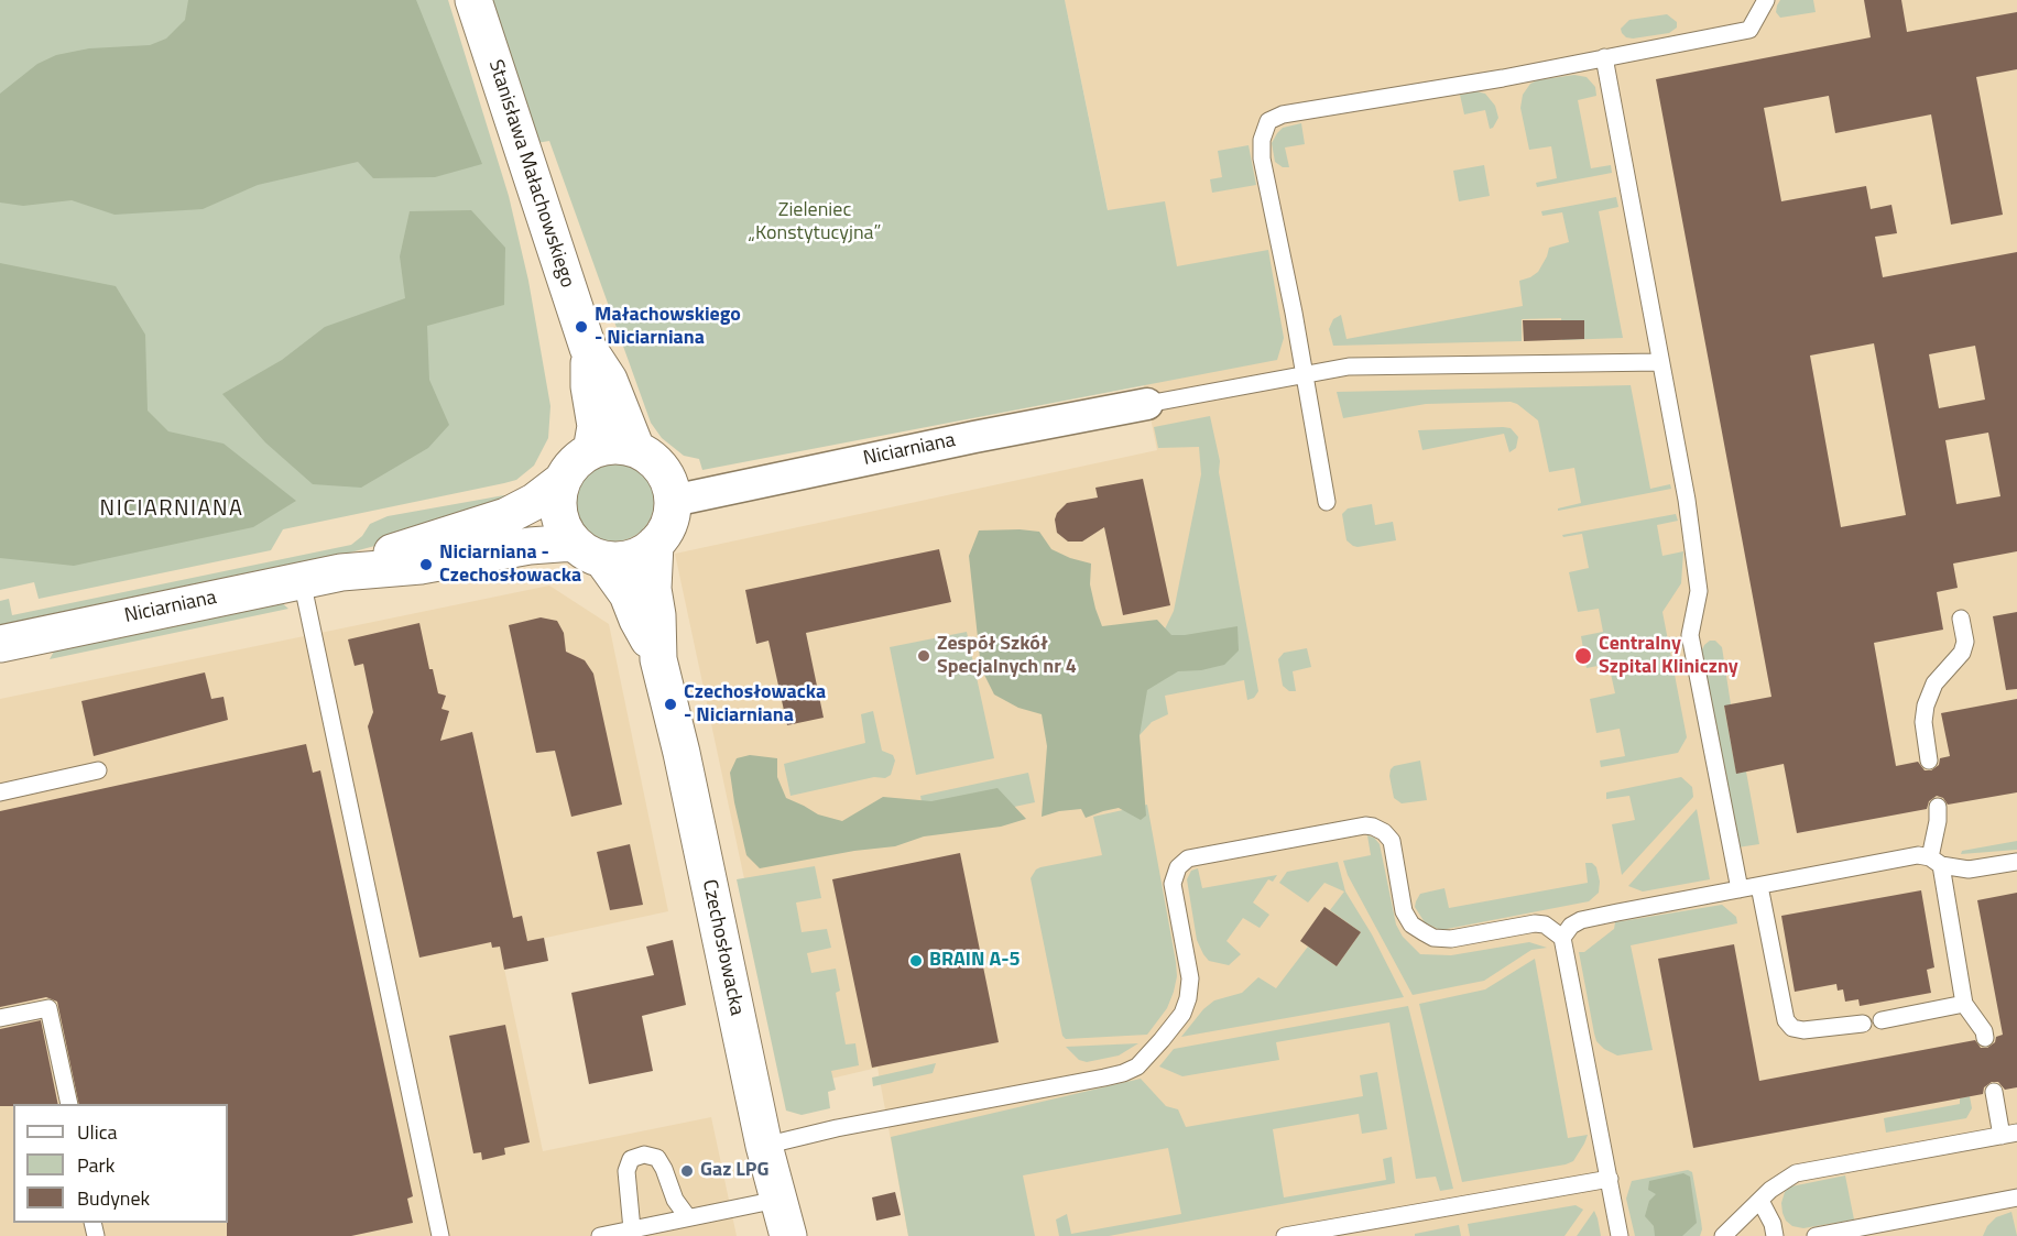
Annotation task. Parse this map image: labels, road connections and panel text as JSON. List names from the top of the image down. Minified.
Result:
{"streets":{"street":["Stanisława Małachowskiego","Niciarniana","Czechosłowacka"]},"crossings":[["Stanisława Małachowskiego","Niciarniana"],["Stanisława Małachowskiego","Czechosłowacka"],["Niciarniana","Czechosłowacka"]],"districts":["NICIARNIANA"],"parks":["Zieleniec „Konstytucyjna”"],"places":["Małachowskiego - Niciarniana","Niciarniana - Czechosłowacka","Zespół Szkół Specjalnych nr 4","Centralny Szpital Kliniczny","Czechosłowacka - Niciarniana","BRAIN A-5","Gaz LPG"],"legend":["Ulica","Park","Budynek"]}
